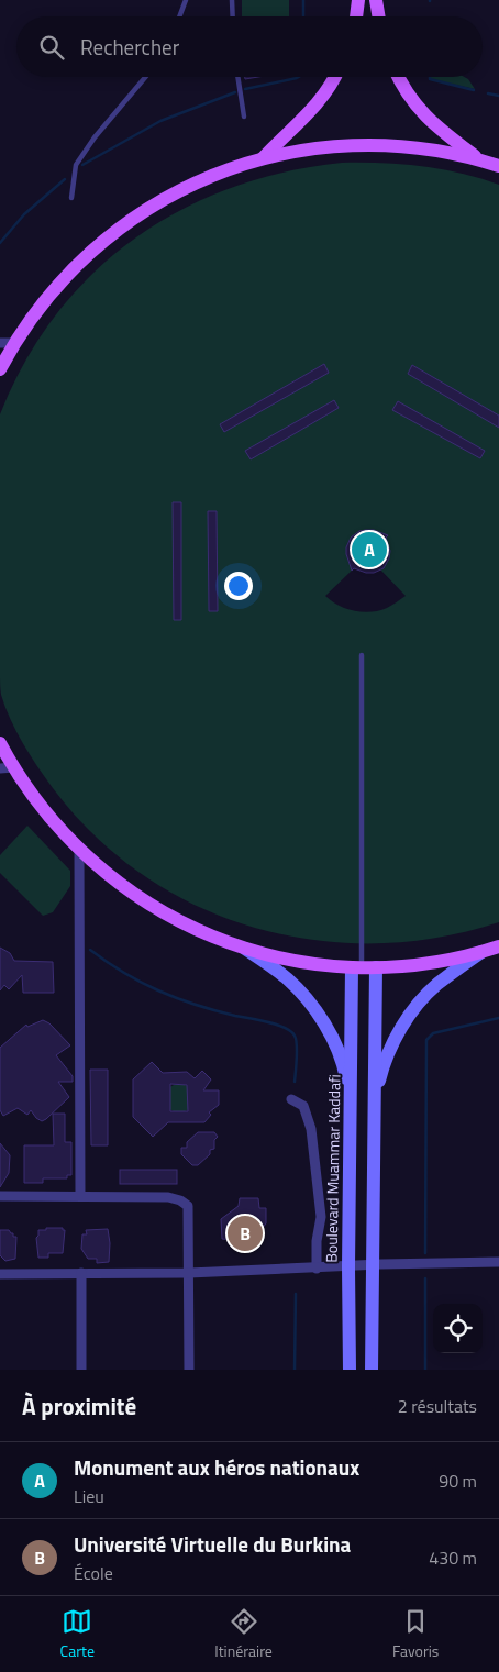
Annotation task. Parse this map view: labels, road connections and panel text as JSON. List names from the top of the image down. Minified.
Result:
{"streets":{"main road":["Boulevard Muammar Kaddafi"]},"page":{"search":"Rechercher","pins":["A","B"],"heading":["À proximité","2 résultats"],"list":[{"mark":"A","name":"Monument aux héros nationaux","note":"Lieu","value":"90 m"},{"mark":"B","name":"Université Virtuelle du Burkina","note":"École","value":"430 m"}],"nav":["Carte","Itinéraire","Favoris"]}}
